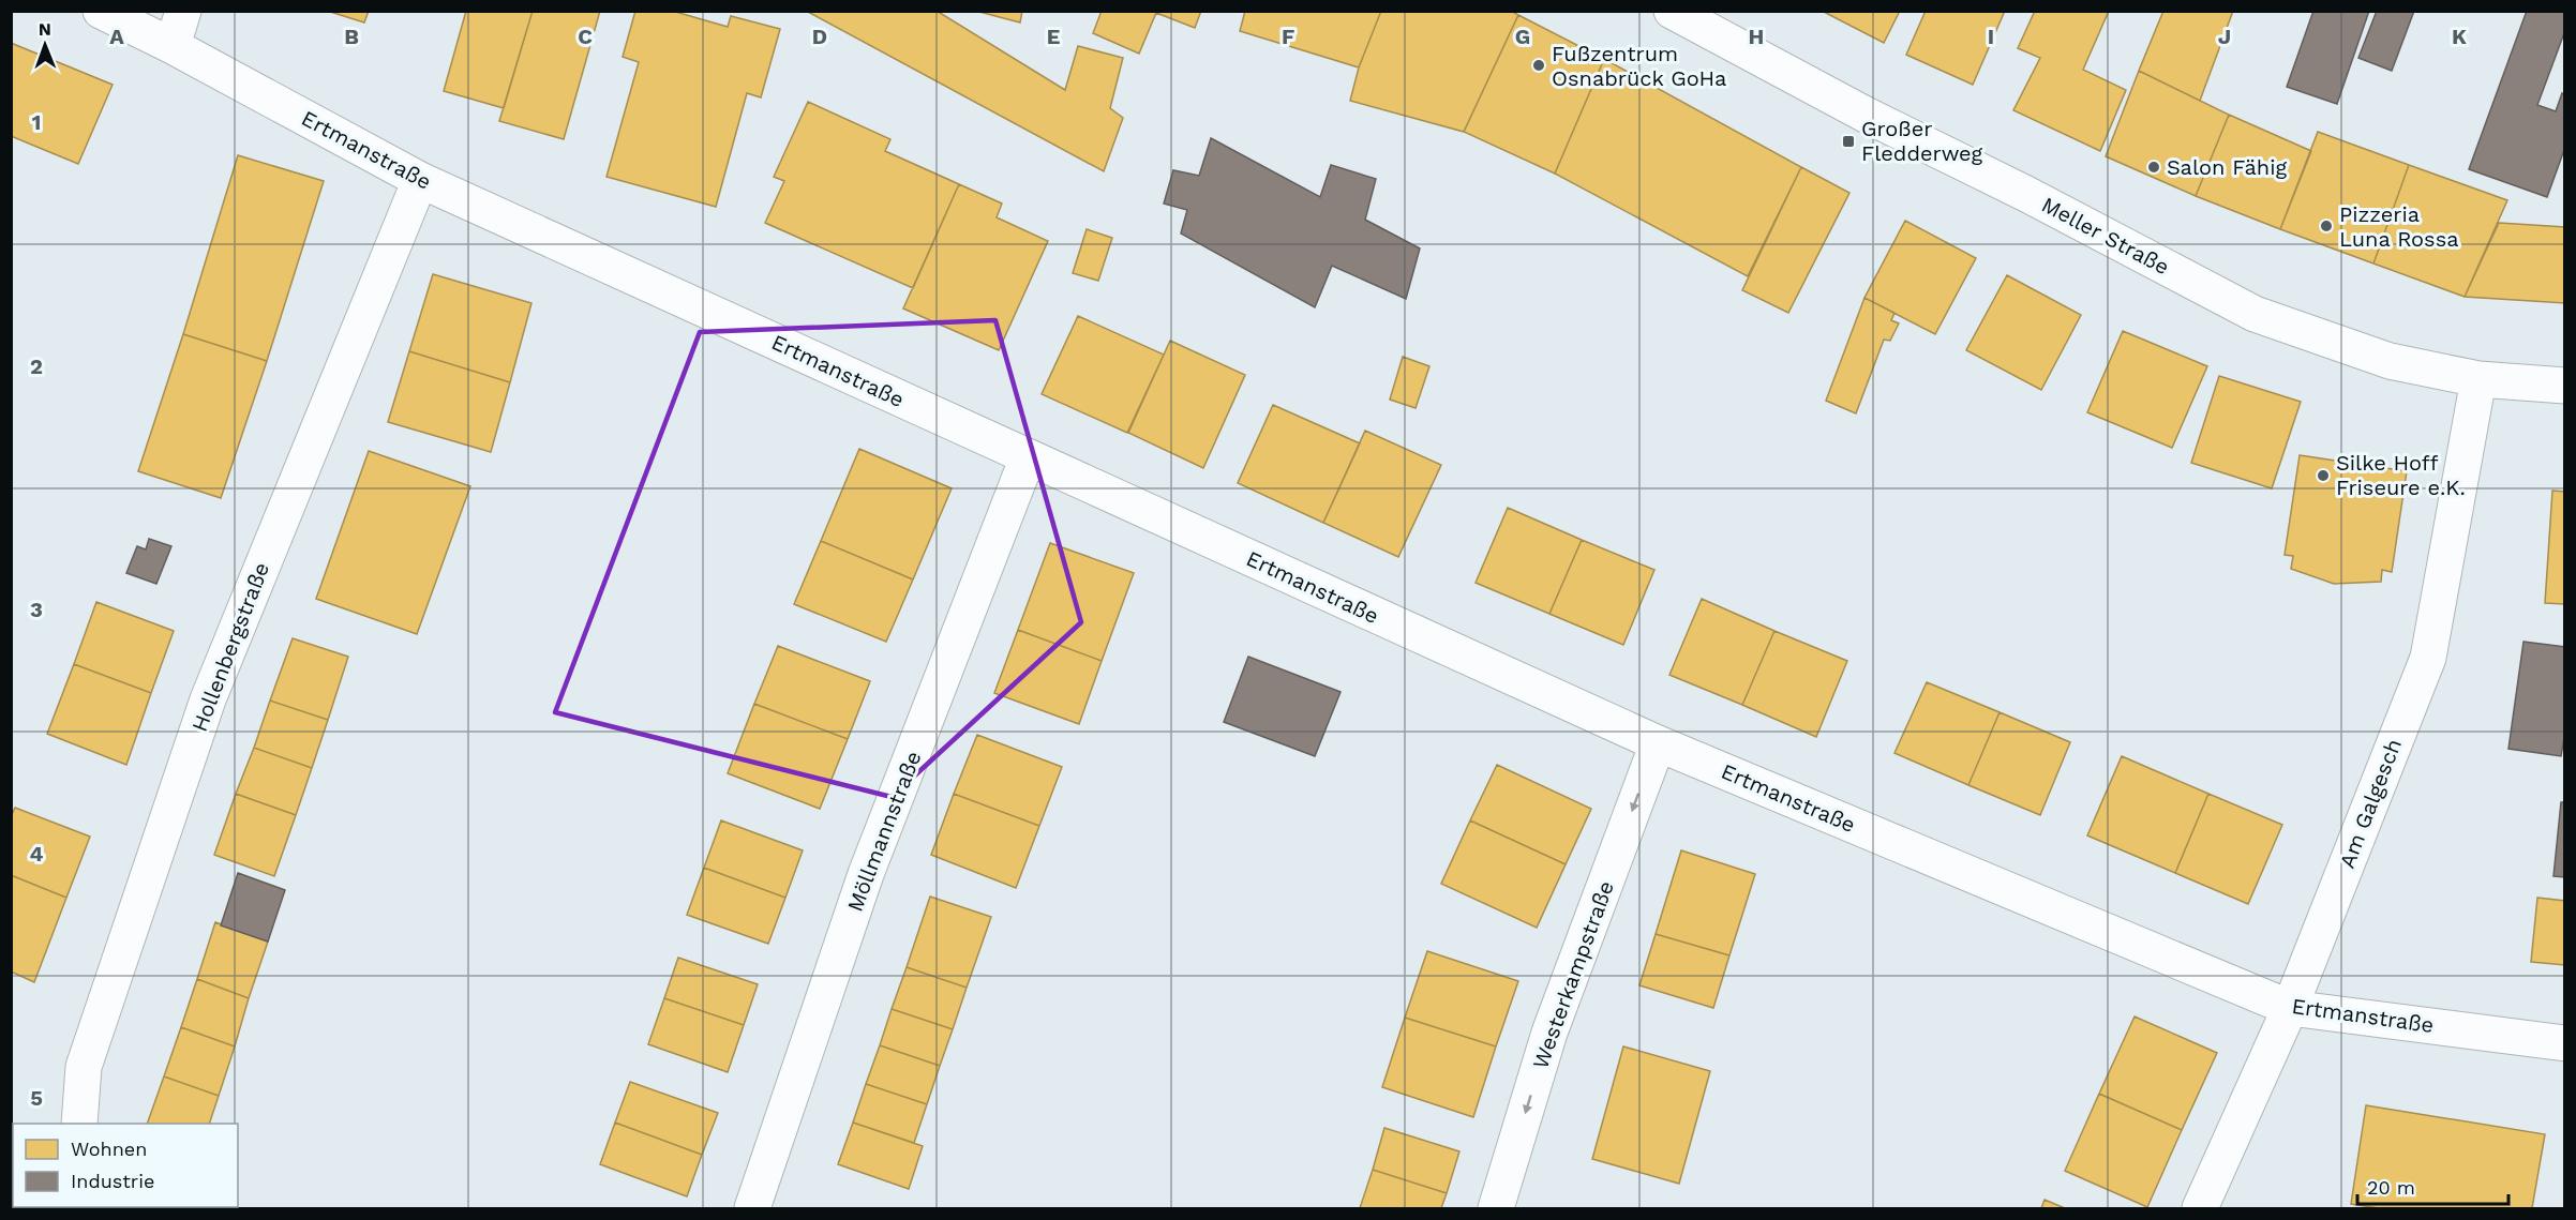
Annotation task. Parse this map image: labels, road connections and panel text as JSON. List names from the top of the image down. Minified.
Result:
{"streets":{"street":["Ertmanstraße","Meller Straße","Hollenbergstraße","Am Galgesch","Möllmannstraße","Westerkampstraße"]},"crossings":[["Ertmanstraße","Hollenbergstraße"],["Ertmanstraße","Am Galgesch"],["Ertmanstraße","Möllmannstraße"],["Ertmanstraße","Westerkampstraße"],["Meller Straße","Am Galgesch"]],"one_way":["Westerkampstraße"],"places":{"other":["Fußzentrum Osnabrück GoHa","Salon Fähig","Pizzeria Luna Rossa","Silke Hoff Friseure e.K."],"transit":["Großer Fledderweg"]},"legend":["Wohnen","Industrie"],"scale_bar":"20 m","north":"top","grid":{"columns":["A","B","C","D","E","F","G","H","I","J","K"],"rows":["1","2","3","4","5"]}}
